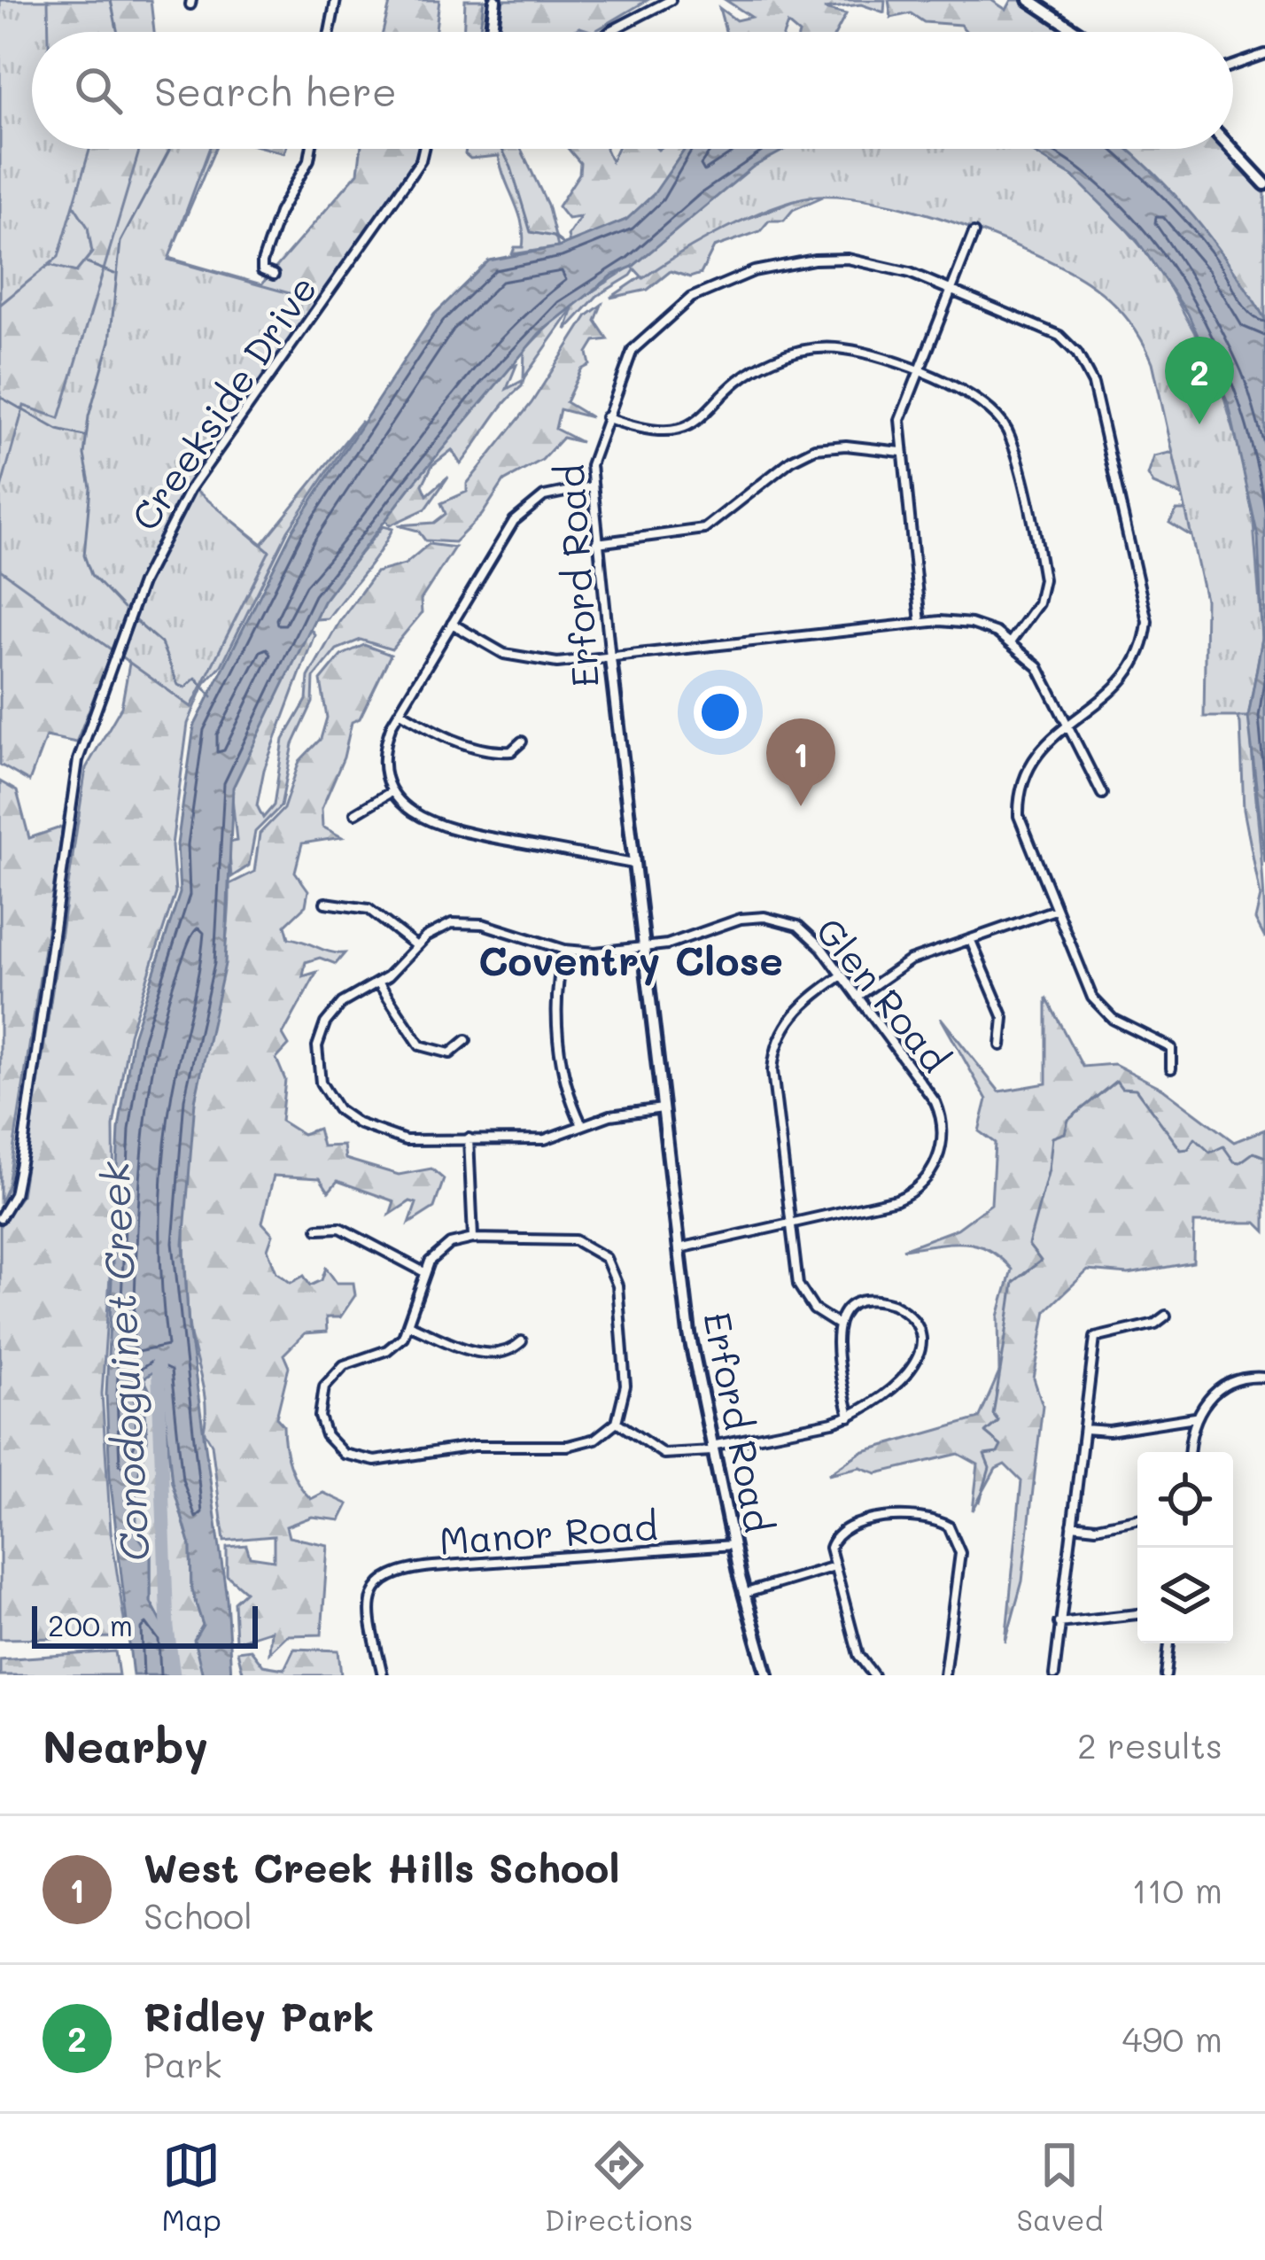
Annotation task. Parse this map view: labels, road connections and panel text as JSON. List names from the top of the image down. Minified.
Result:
{"streets":{"street":["Creekside Drive","Erford Road","Glen Road","Manor Road"]},"crossings":[["Erford Road","Glen Road"],["Erford Road","Manor Road"]],"districts":["Coventry Close"],"water":["Conodoguinet Creek"],"scale_bar":"200 m","page":{"search":"Search here","pins":["2","1"],"scale":"200 m","heading":["Nearby","2 results"],"list":[{"mark":"1","name":"West Creek Hills School","note":"School","value":"110 m"},{"mark":"2","name":"Ridley Park","note":"Park","value":"490 m"}],"nav":["Map","Directions","Saved"]}}
